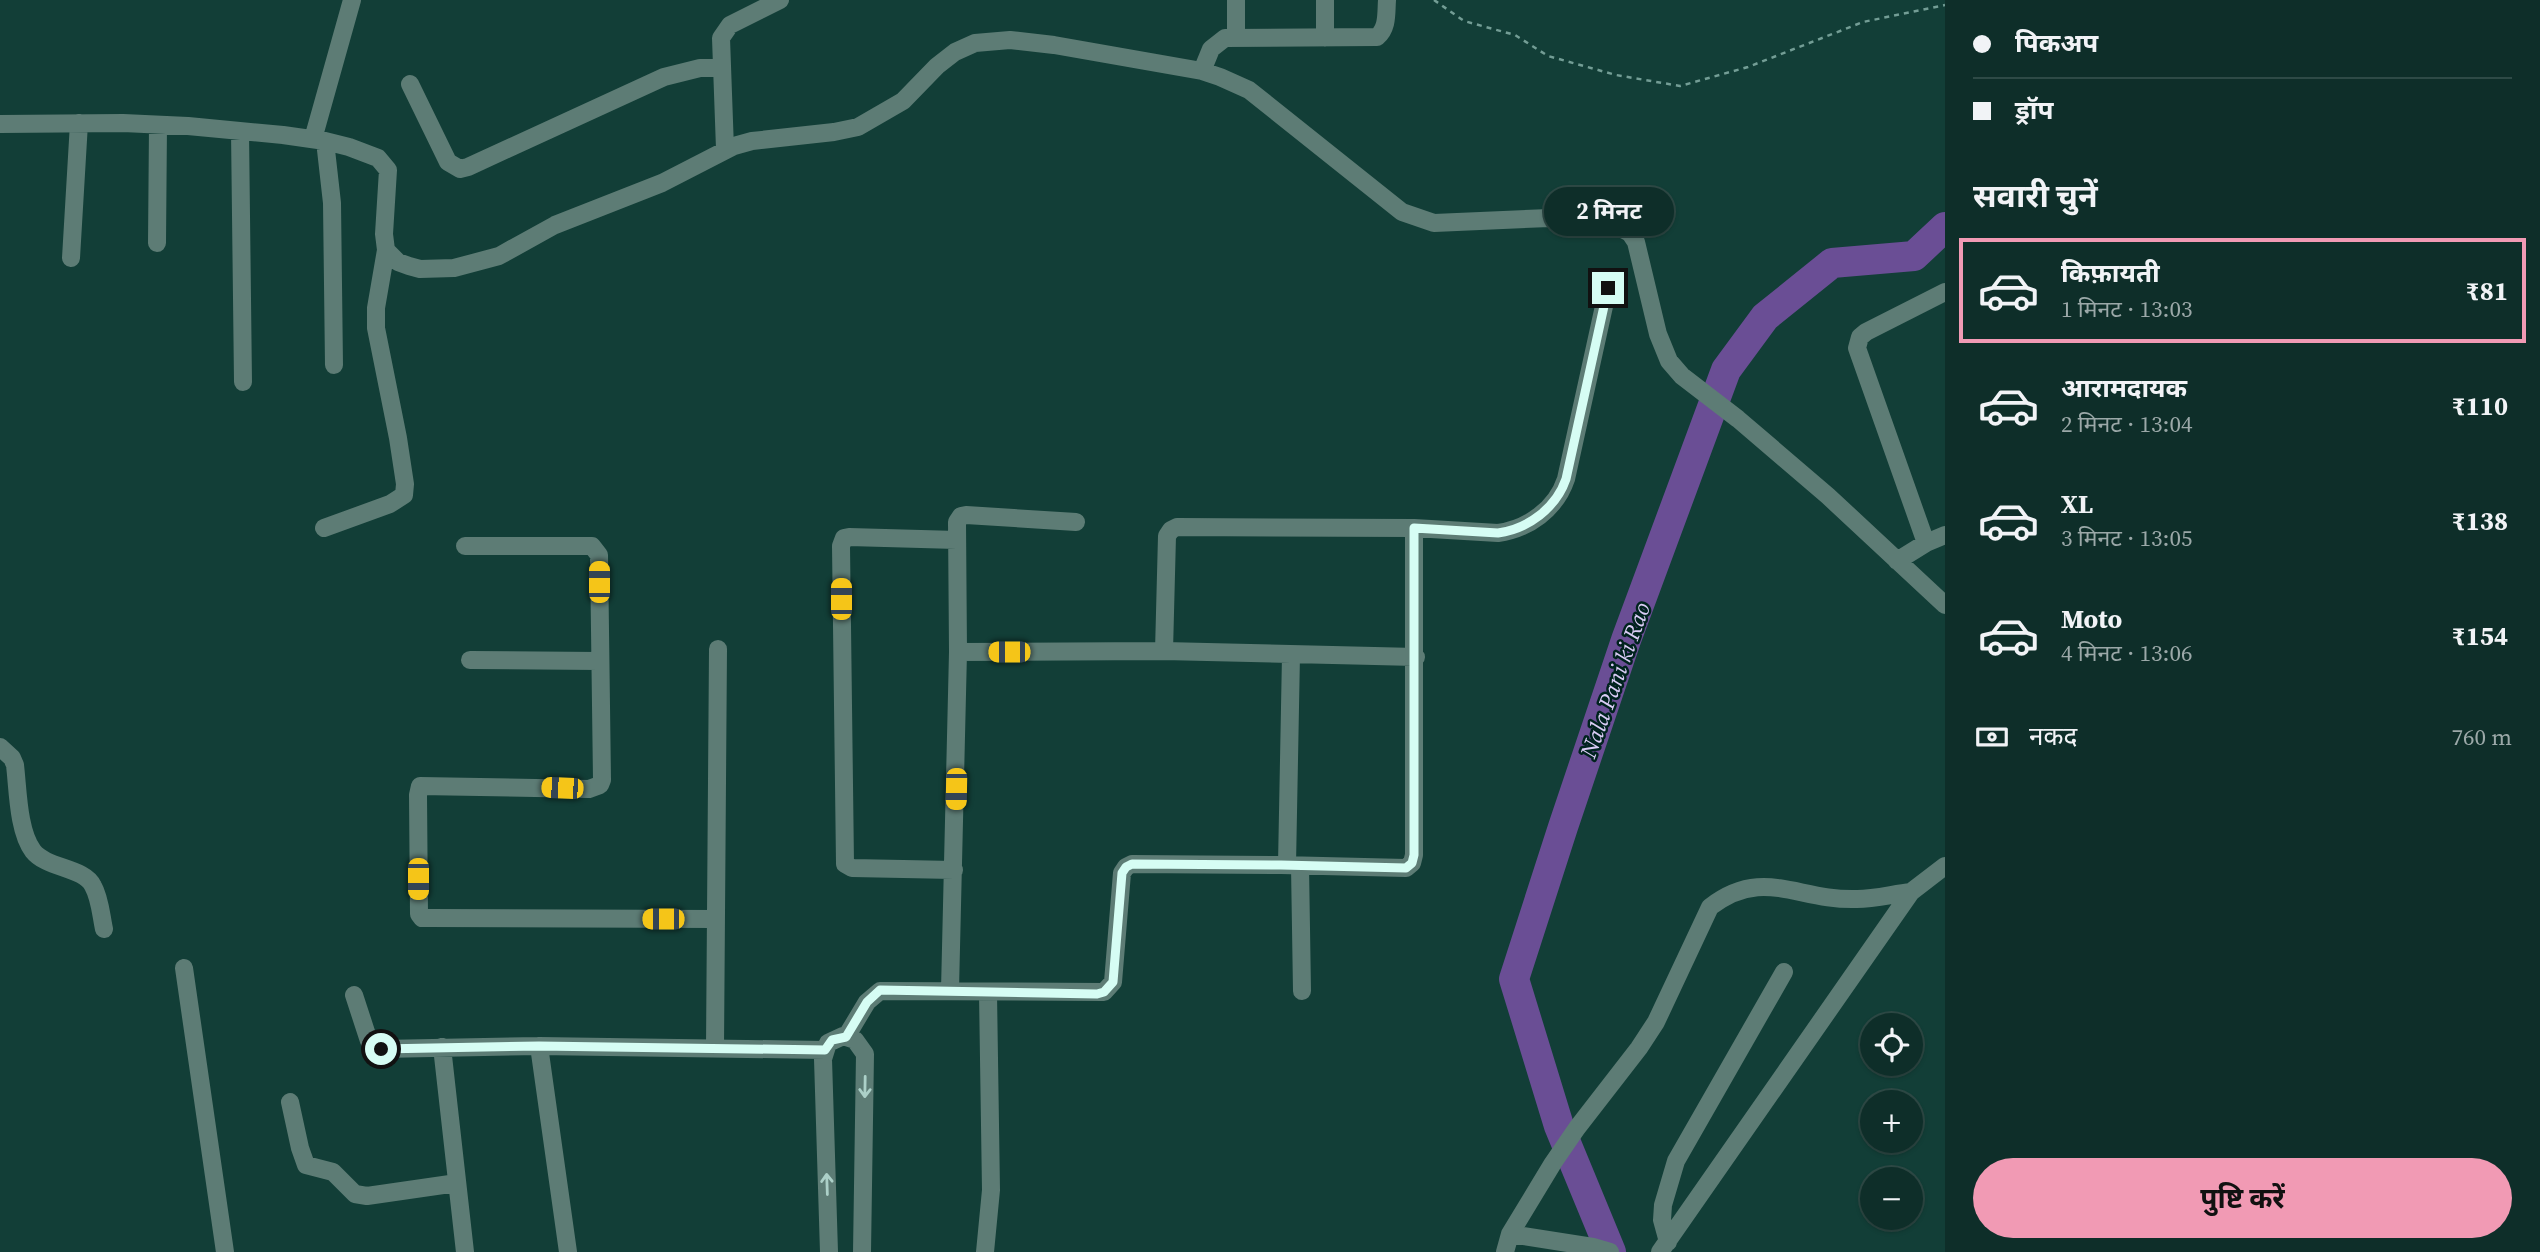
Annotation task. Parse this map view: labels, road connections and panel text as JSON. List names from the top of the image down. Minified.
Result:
{"water":["Nala Pani ki Rao"],"page":{"banner":["पिकअप","ड्रॉप"],"heading":"सवारी चुनें","bubble":"2 मिनट","list":[{"name":"किफ़ायती","note":"1 मिनट · 13:03","value":"₹81"},{"name":"आरामदायक","note":"2 मिनट · 13:04","value":"₹110"},{"name":"XL","note":"3 मिनट · 13:05","value":"₹138"},{"name":"Moto","note":"4 मिनट · 13:06","value":"₹154"}],"pay":["नकद","760 m"],"map_buttons":["+","−"],"buttons":"पुष्टि करें"}}
